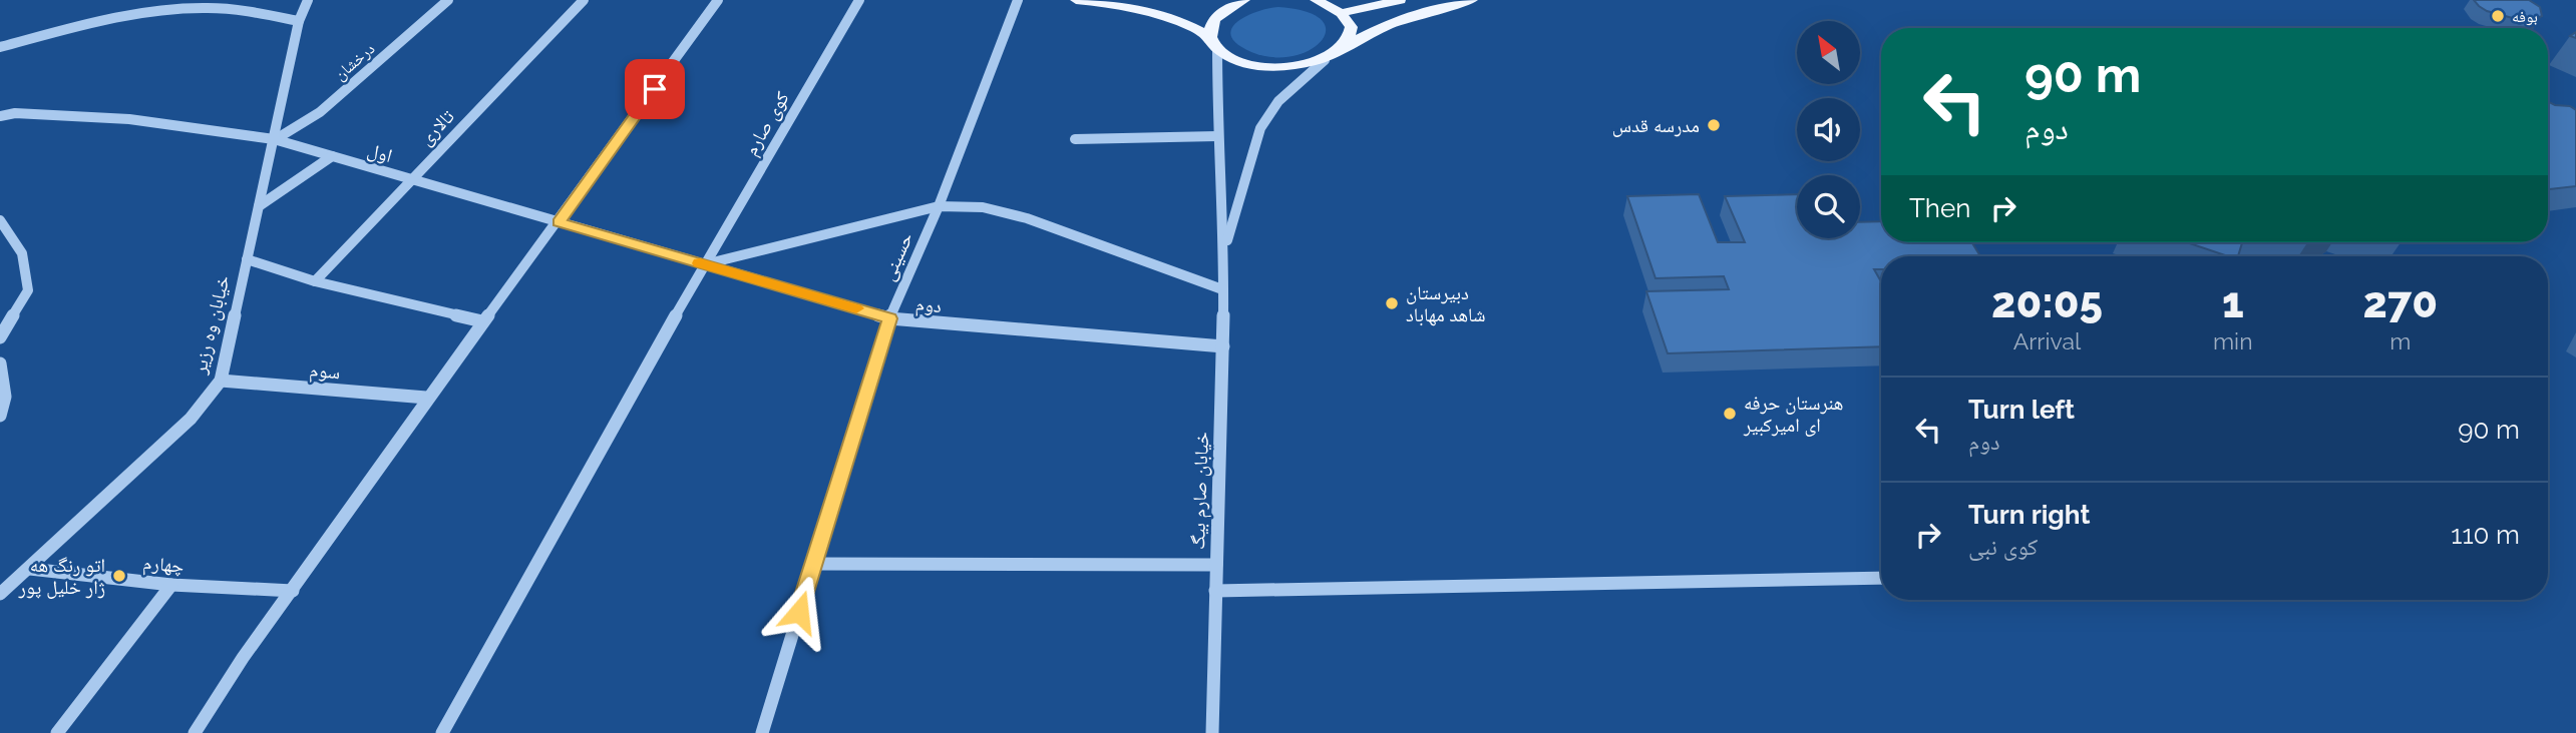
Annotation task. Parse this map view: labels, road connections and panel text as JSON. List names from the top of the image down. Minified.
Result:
{"streets":{"street":["درخشان","کوی صارم","تالاری","اول","حسینی","دوم","خیابان وه رزیر","سوم","خیابان صارم بیگ","چهارم"]},"crossings":[["درخشان","اول"],["درخشان","خیابان وه رزیر"],["کوی صارم","دوم"],["تالاری","اول"],["اول","دوم"],["اول","خیابان وه رزیر"],["حسینی","دوم"],["دوم","خیابان صارم بیگ"],["خیابان وه رزیر","سوم"],["خیابان وه رزیر","چهارم"]],"places":["بوفه","مدرسه قدس","دبیرستان شاهد مهاباد","هنرستان حرفه ای امیرکبیر","اتو رنگ هه ژار خلیل پور"],"north":"top left","page":{"turn":["90 m","دوم"],"then":"Then","eta":["20:05","Arrival","1","min","270","m"],"list":[{"name":"Turn left","note":"دوم","value":"90 m"},{"name":"Turn right","note":"کوی نبی","value":"110 m"}]}}
